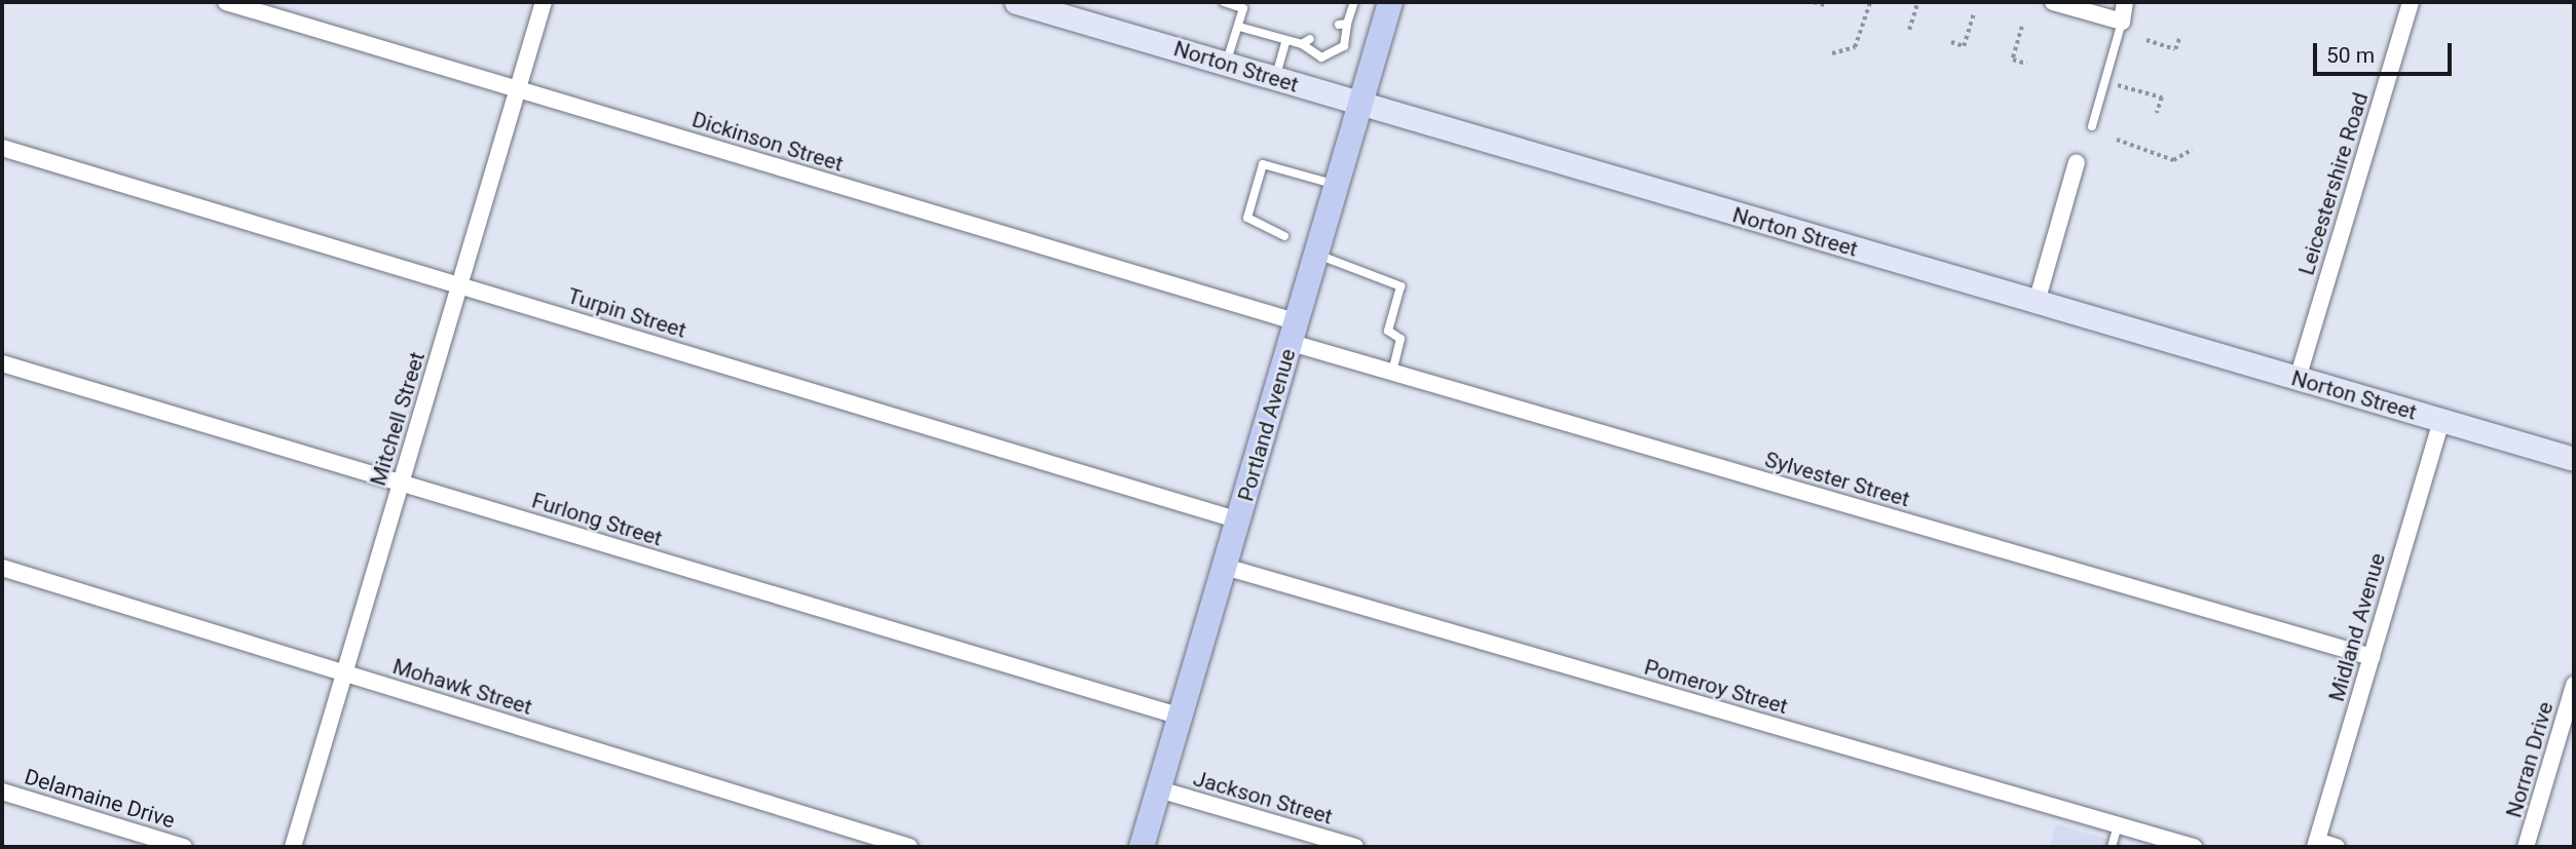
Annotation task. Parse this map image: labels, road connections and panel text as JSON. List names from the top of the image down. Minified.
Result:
{"streets":{"main road":["Norton Street","Portland Avenue"],"street":["Dickinson Street","Leicestershire Road","Turpin Street","Mitchell Street","Sylvester Street","Furlong Street","Midland Avenue","Mohawk Street","Pomeroy Street","Norran Drive","Jackson Street","Delamaine Drive"]},"crossings":[["Norton Street","Leicestershire Road"],["Norton Street","Portland Avenue"],["Norton Street","Midland Avenue"],["Dickinson Street","Mitchell Street"],["Dickinson Street","Portland Avenue"],["Dickinson Street","Sylvester Street"],["Turpin Street","Mitchell Street"],["Turpin Street","Portland Avenue"],["Mitchell Street","Furlong Street"],["Mitchell Street","Mohawk Street"],["Portland Avenue","Sylvester Street"],["Portland Avenue","Furlong Street"],["Portland Avenue","Pomeroy Street"],["Portland Avenue","Jackson Street"],["Sylvester Street","Midland Avenue"]],"scale_bar":"50 m"}
